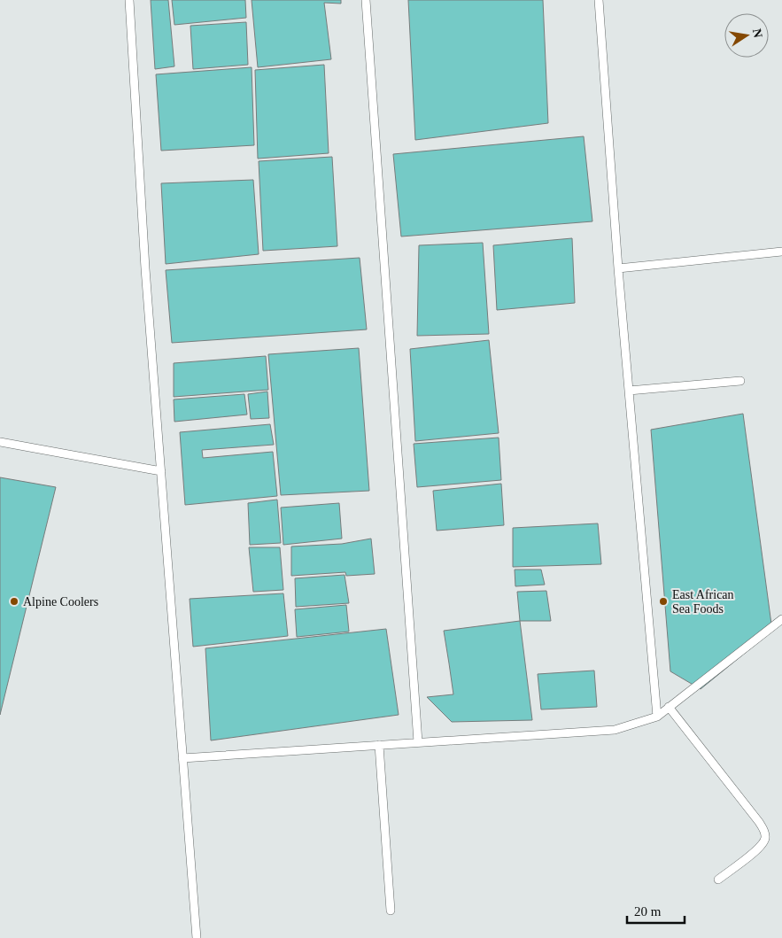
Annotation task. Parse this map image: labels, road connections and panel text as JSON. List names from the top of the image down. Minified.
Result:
{"places":["Alpine Coolers","East African Sea Foods"],"scale_bar":"20 m","north":"right"}
